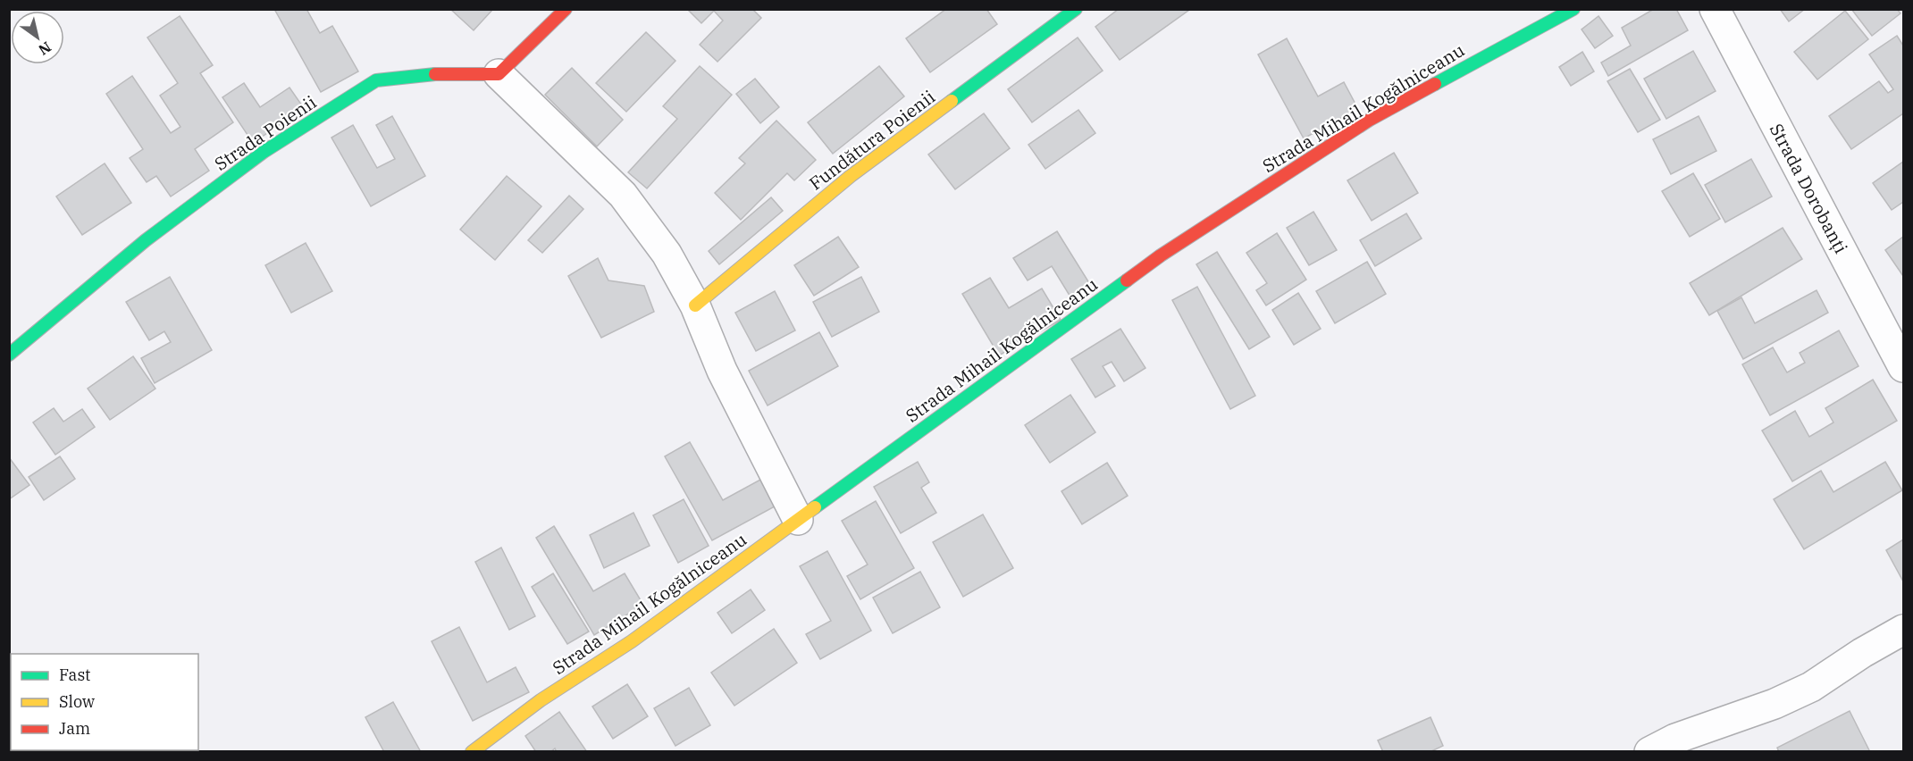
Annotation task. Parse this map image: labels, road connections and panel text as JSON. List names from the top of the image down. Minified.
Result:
{"streets":{"street":["Strada Mihail Kogălniceanu","Strada Poienii","Fundătura Poienii","Strada Dorobanți"]},"legend":["Fast","Slow","Jam"],"north":"bottom right"}
